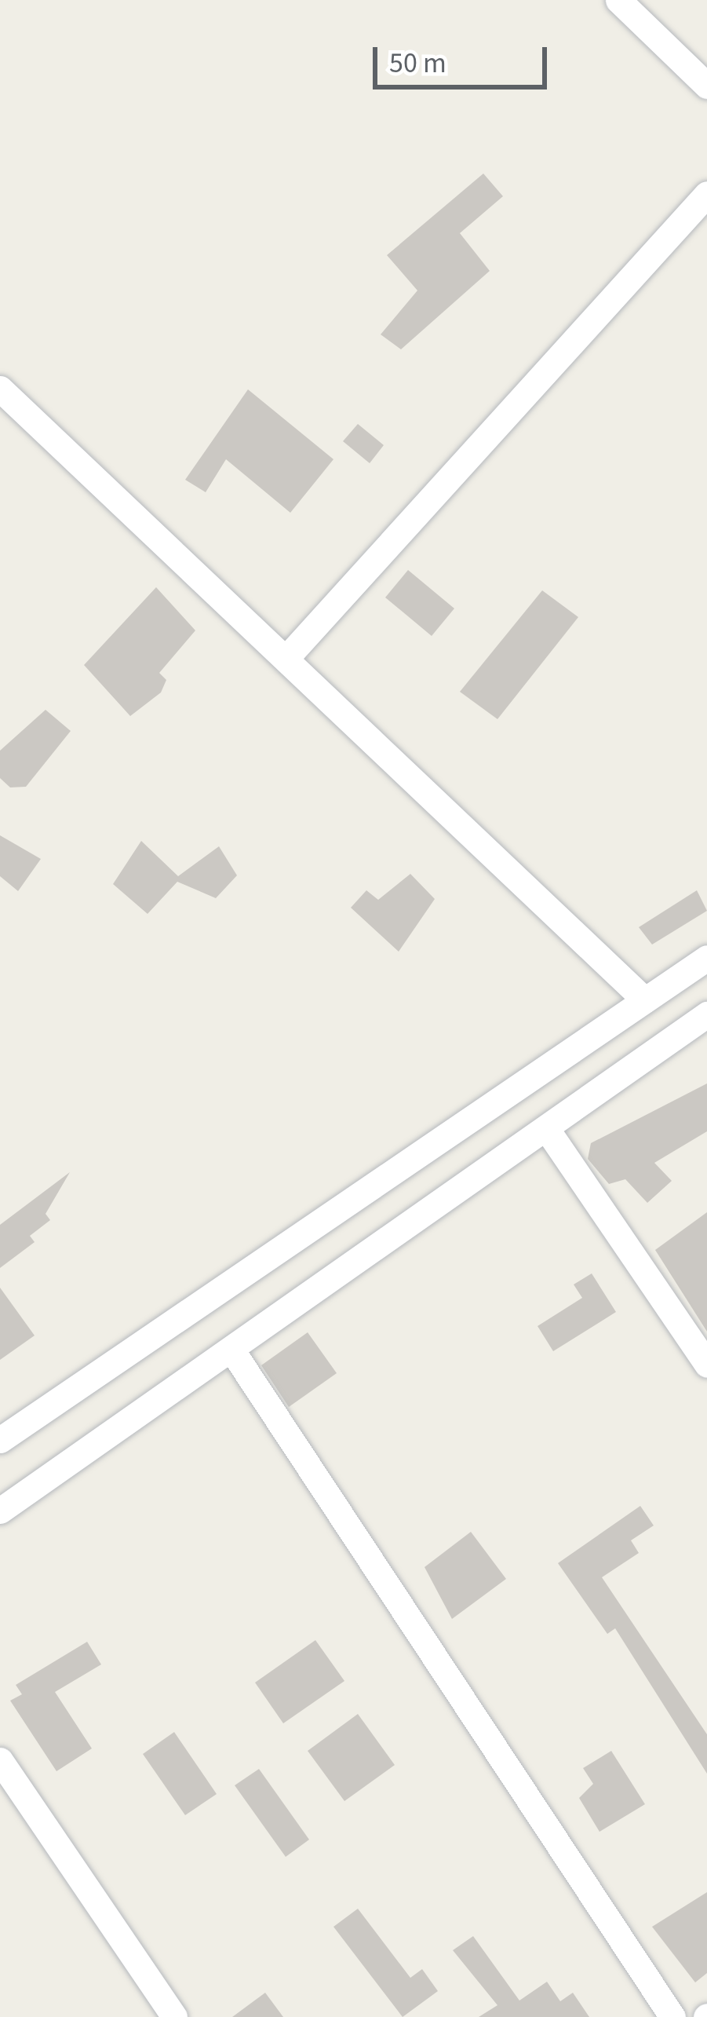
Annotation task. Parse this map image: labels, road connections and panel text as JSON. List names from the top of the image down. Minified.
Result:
{"scale_bar":"50 m"}
